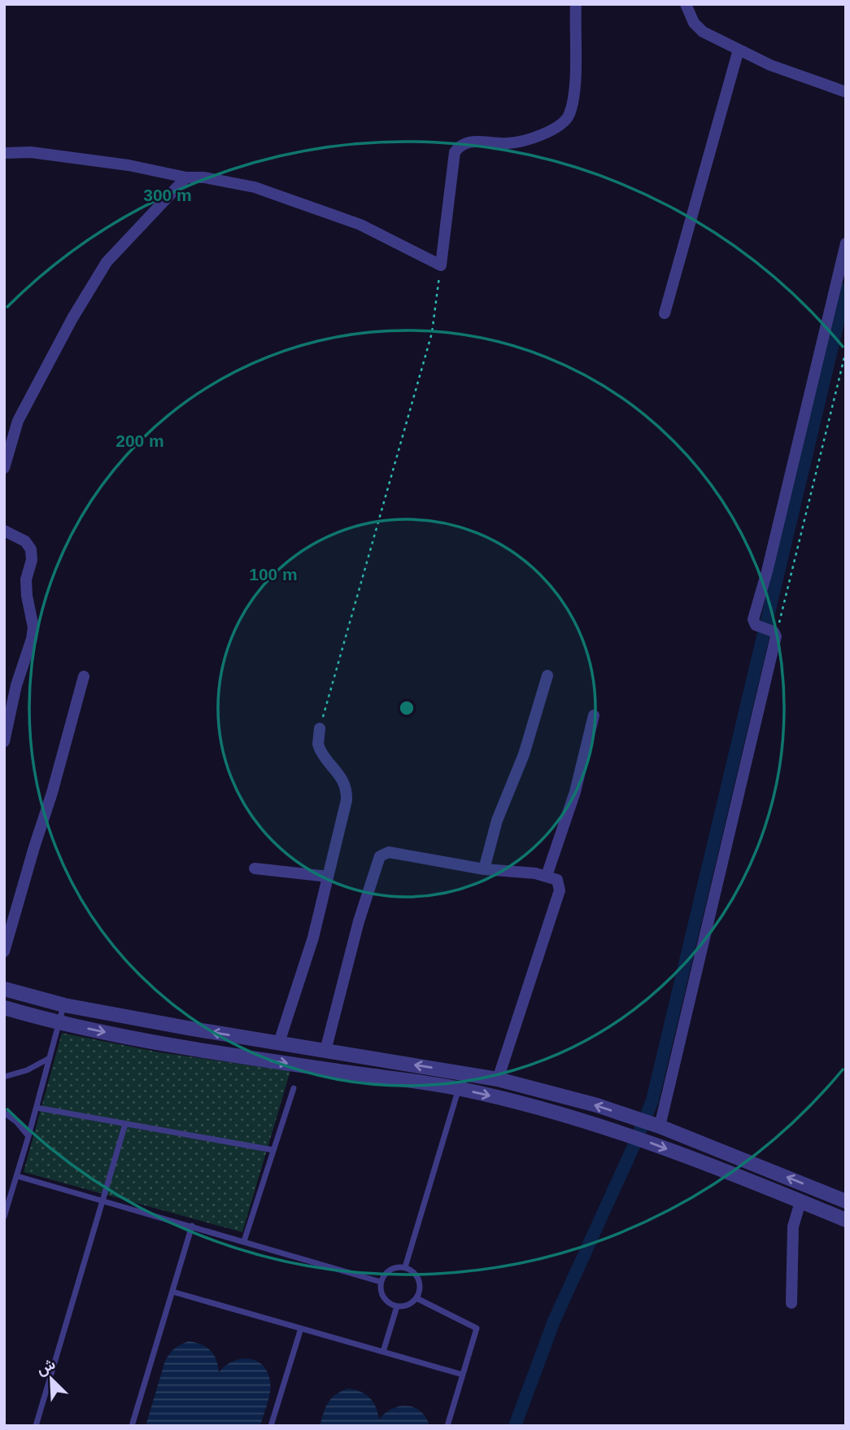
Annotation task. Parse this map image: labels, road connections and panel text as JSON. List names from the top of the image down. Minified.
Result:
{"north":"top left","rings":["300 m","200 m","100 m"]}
